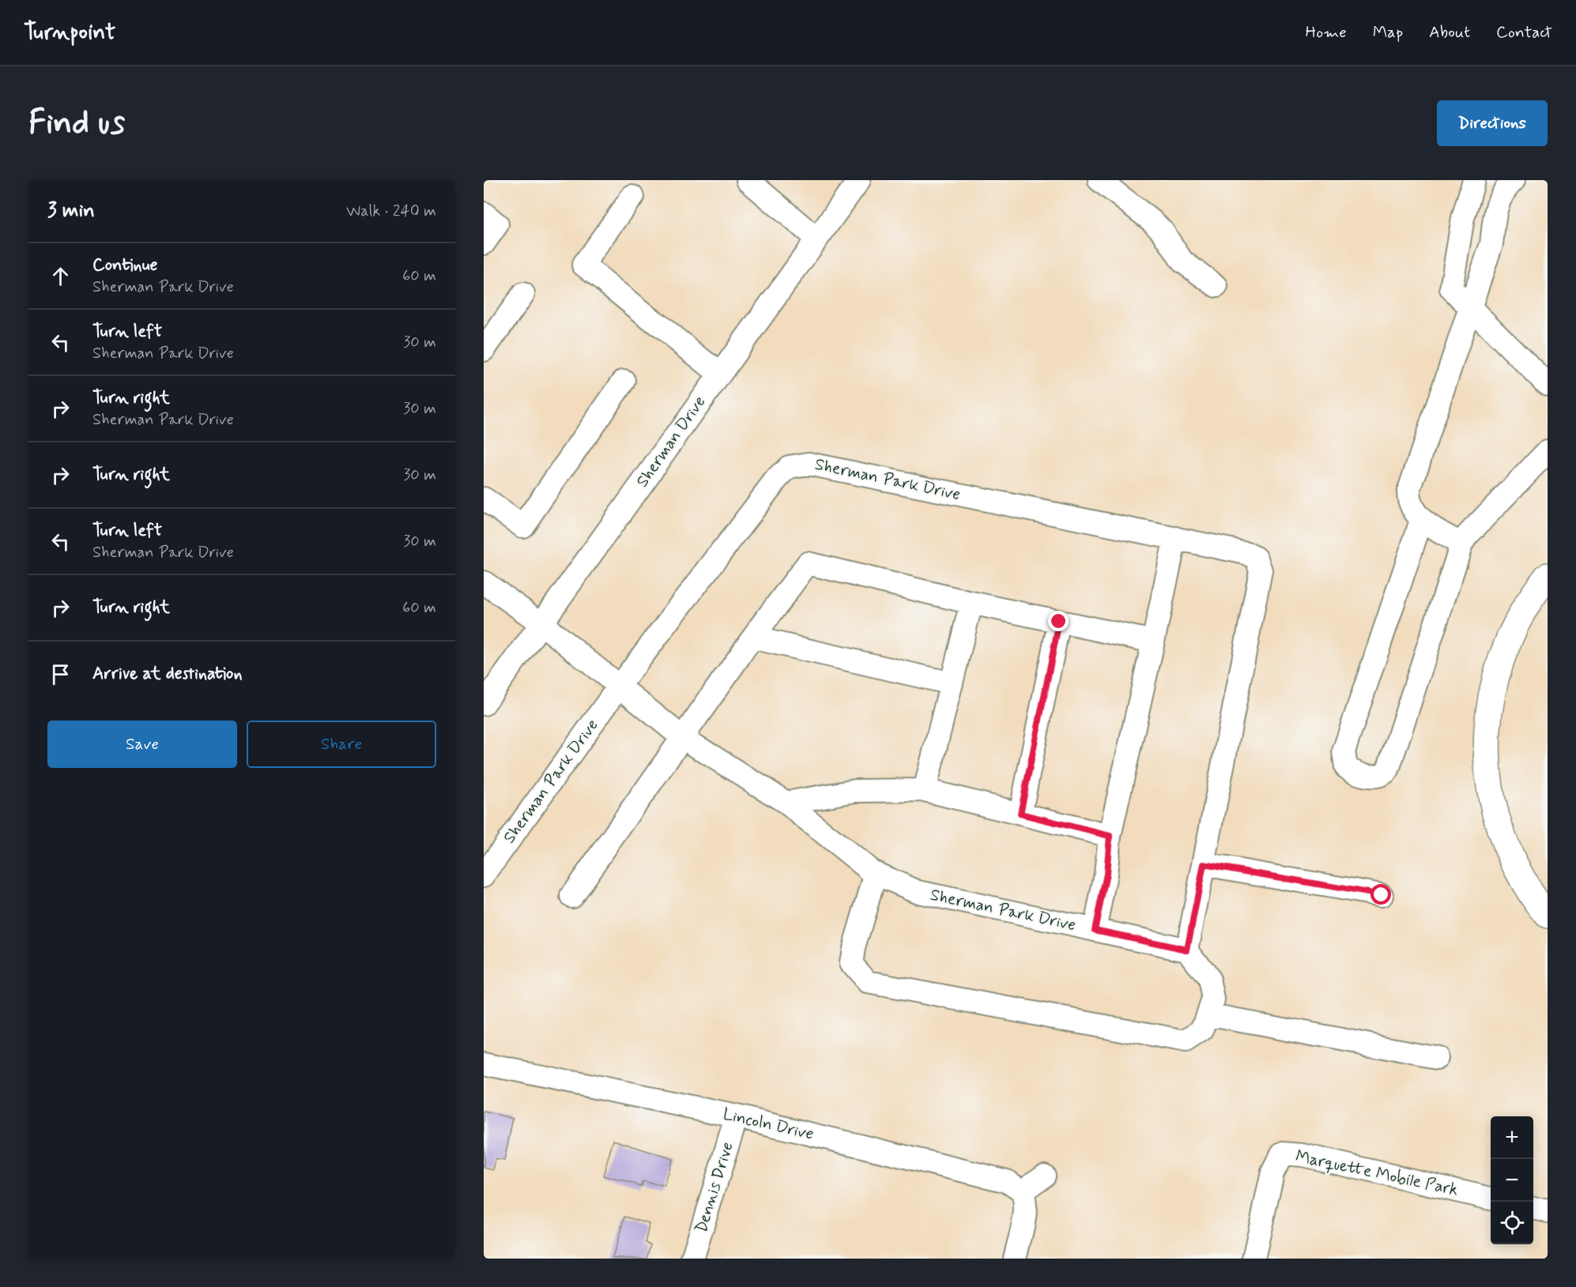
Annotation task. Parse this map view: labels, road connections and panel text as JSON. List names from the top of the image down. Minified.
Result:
{"streets":{"street":["Sherman Drive","Sherman Park Drive","Lincoln Drive","Marquette Mobile Park","Dennis Drive"]},"crossings":[["Sherman Drive","Sherman Park Drive"],["Lincoln Drive","Dennis Drive"]],"page":{"header":"Turnpoint","nav":["Home","Map","About","Contact"],"buttons":["Directions",["Save","Share"]],"title":"Find us","heading":["3 min","Walk · 240 m"],"list":[["Continue","Sherman Park Drive","60 m"],["Turn left","Sherman Park Drive","30 m"],["Turn right","Sherman Park Drive","30 m"],["Turn right","30 m"],["Turn left","Sherman Park Drive","30 m"],["Turn right","60 m"],"Arrive at destination"],"map_buttons":["+","−"]}}
